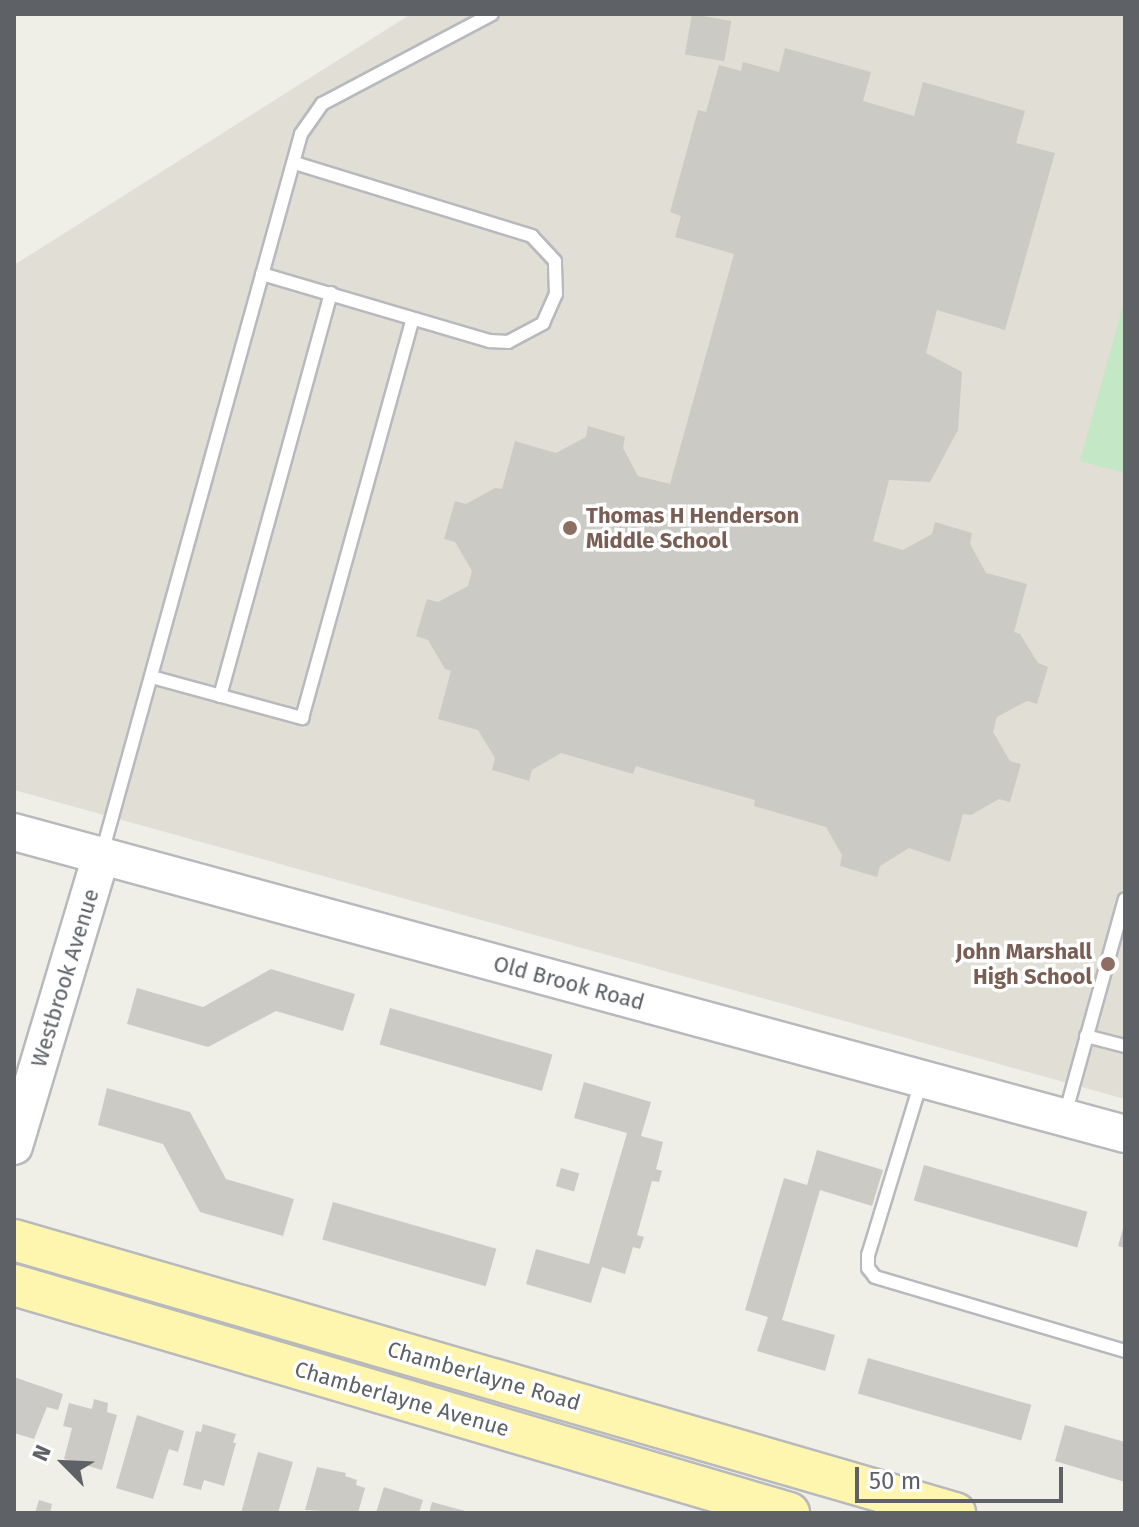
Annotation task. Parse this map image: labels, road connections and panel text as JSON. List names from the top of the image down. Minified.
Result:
{"streets":{"main road":["Chamberlayne Road","Chamberlayne Avenue"],"street":["Westbrook Avenue","Old Brook Road"]},"crossings":[["Westbrook Avenue","Old Brook Road"]],"places":["Thomas H Henderson Middle School","John Marshall High School"],"scale_bar":"50 m","north":"top left"}
